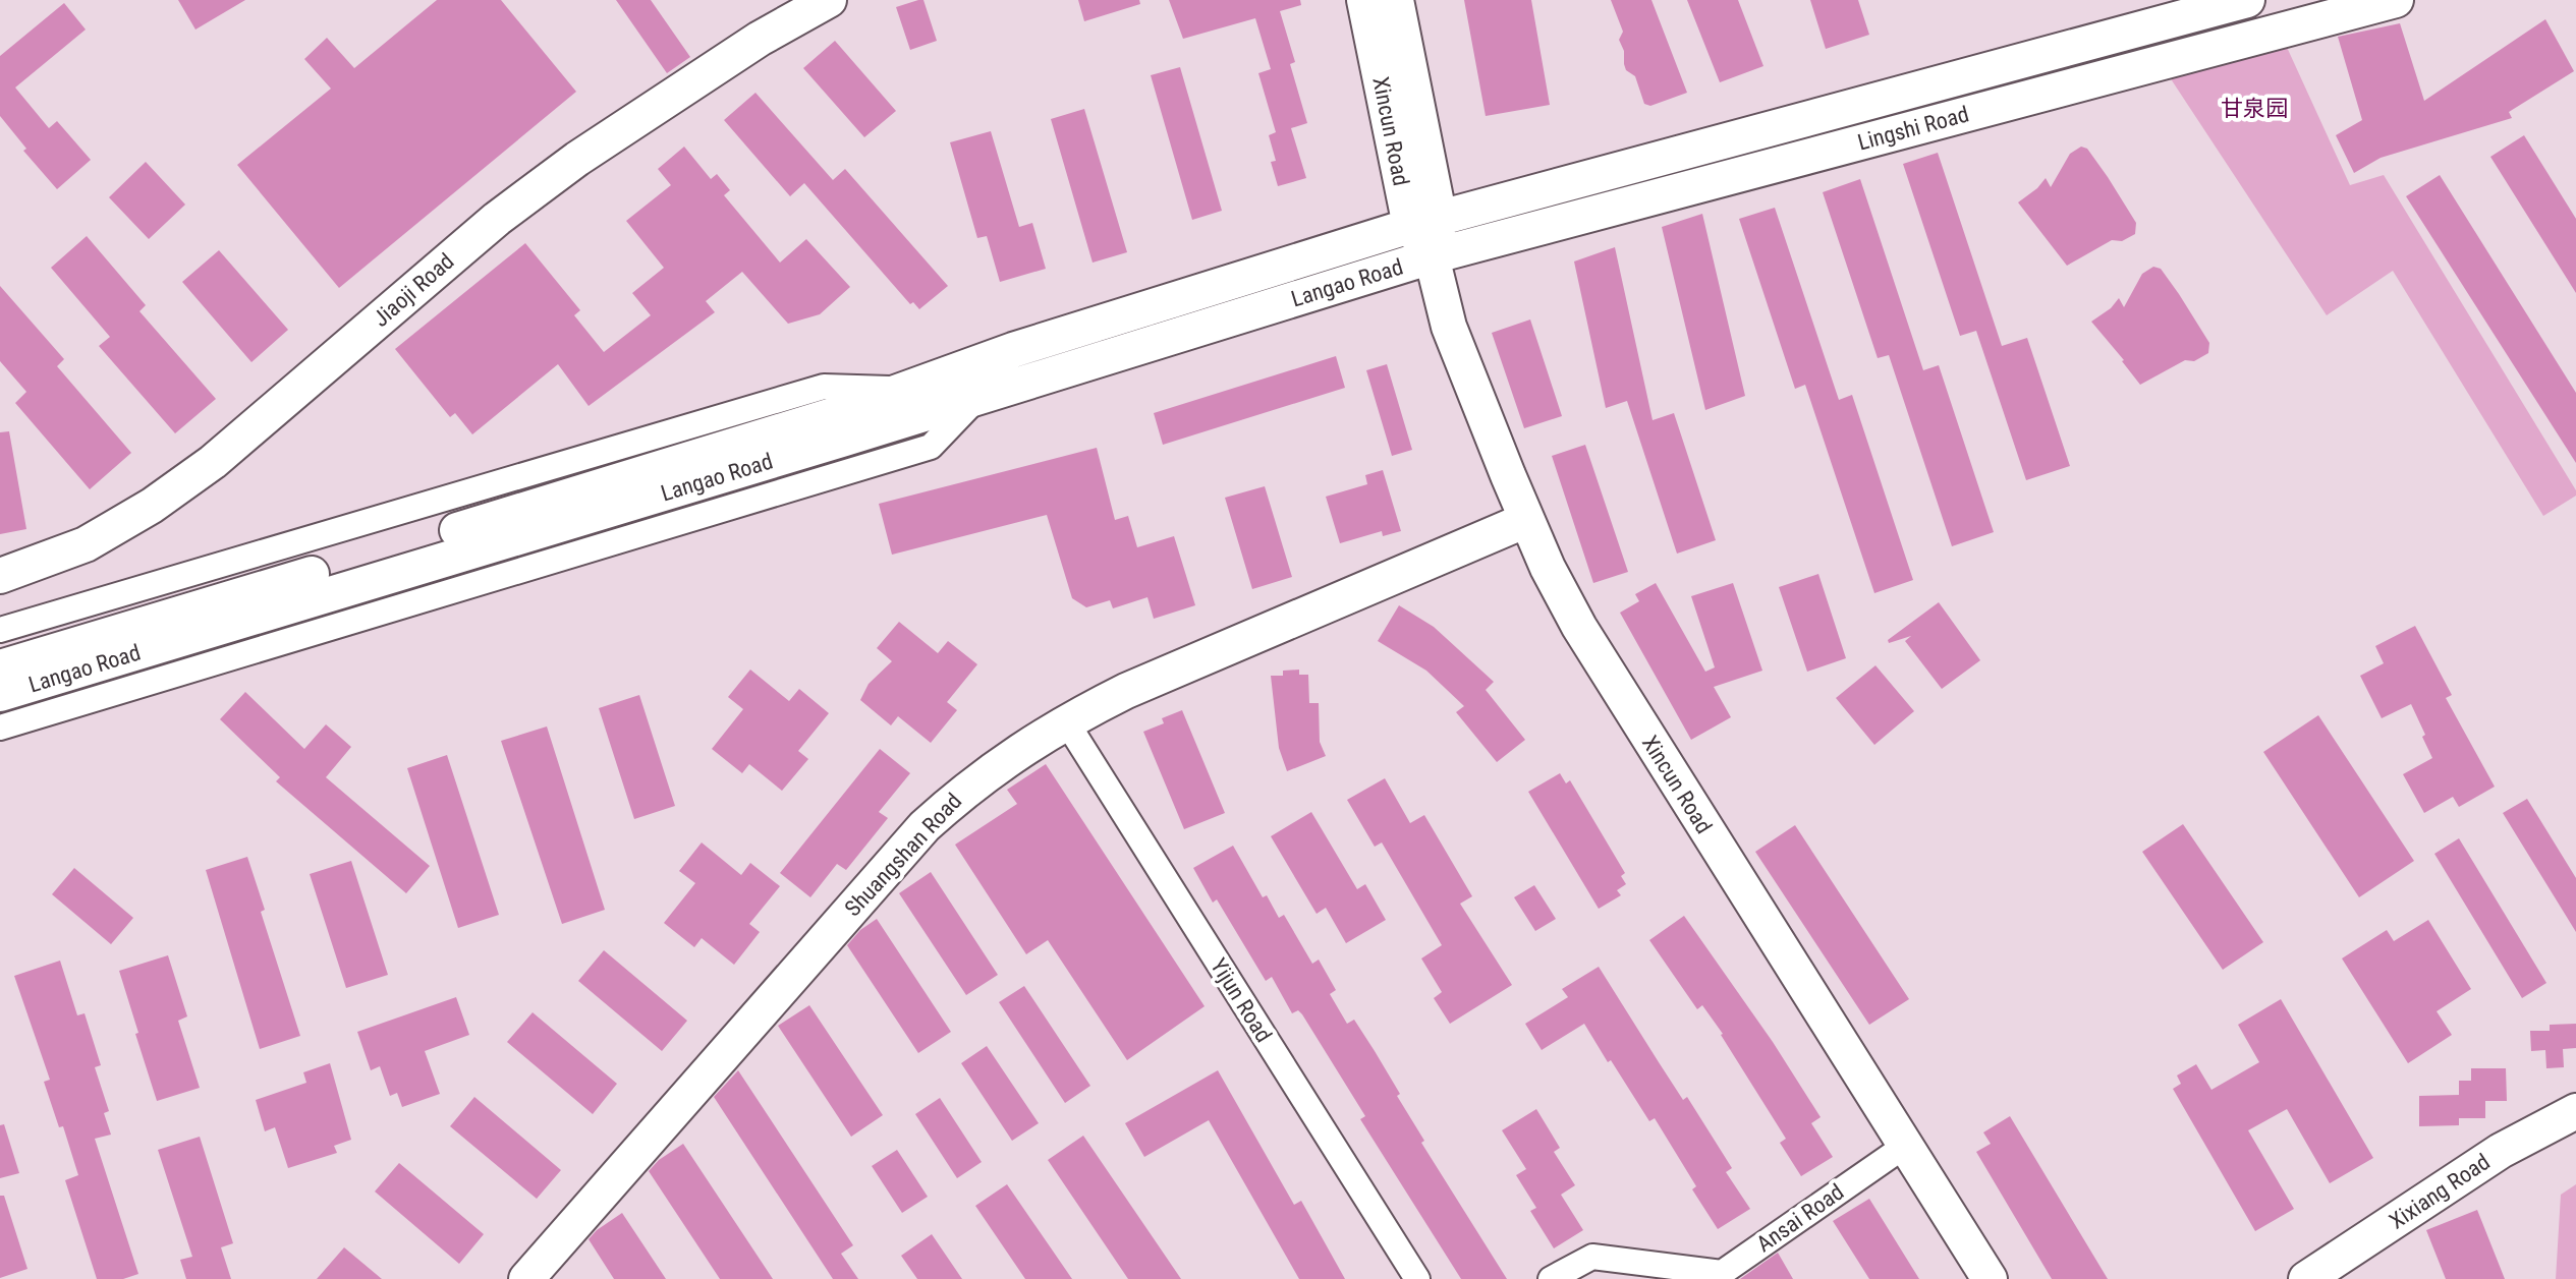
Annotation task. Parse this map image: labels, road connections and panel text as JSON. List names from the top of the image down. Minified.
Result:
{"streets":{"main road":["Lingshi Road","Xincun Road","Langao Road","Jiaoji Road","Shuangshan Road","Xixiang Road"],"street":["Yijun Road","Ansai Road"]},"crossings":[["Lingshi Road","Xincun Road"],["Lingshi Road","Langao Road"],["Xincun Road","Langao Road"],["Xincun Road","Shuangshan Road"],["Xincun Road","Ansai Road"],["Shuangshan Road","Yijun Road"]],"parks":["甘泉园"]}
